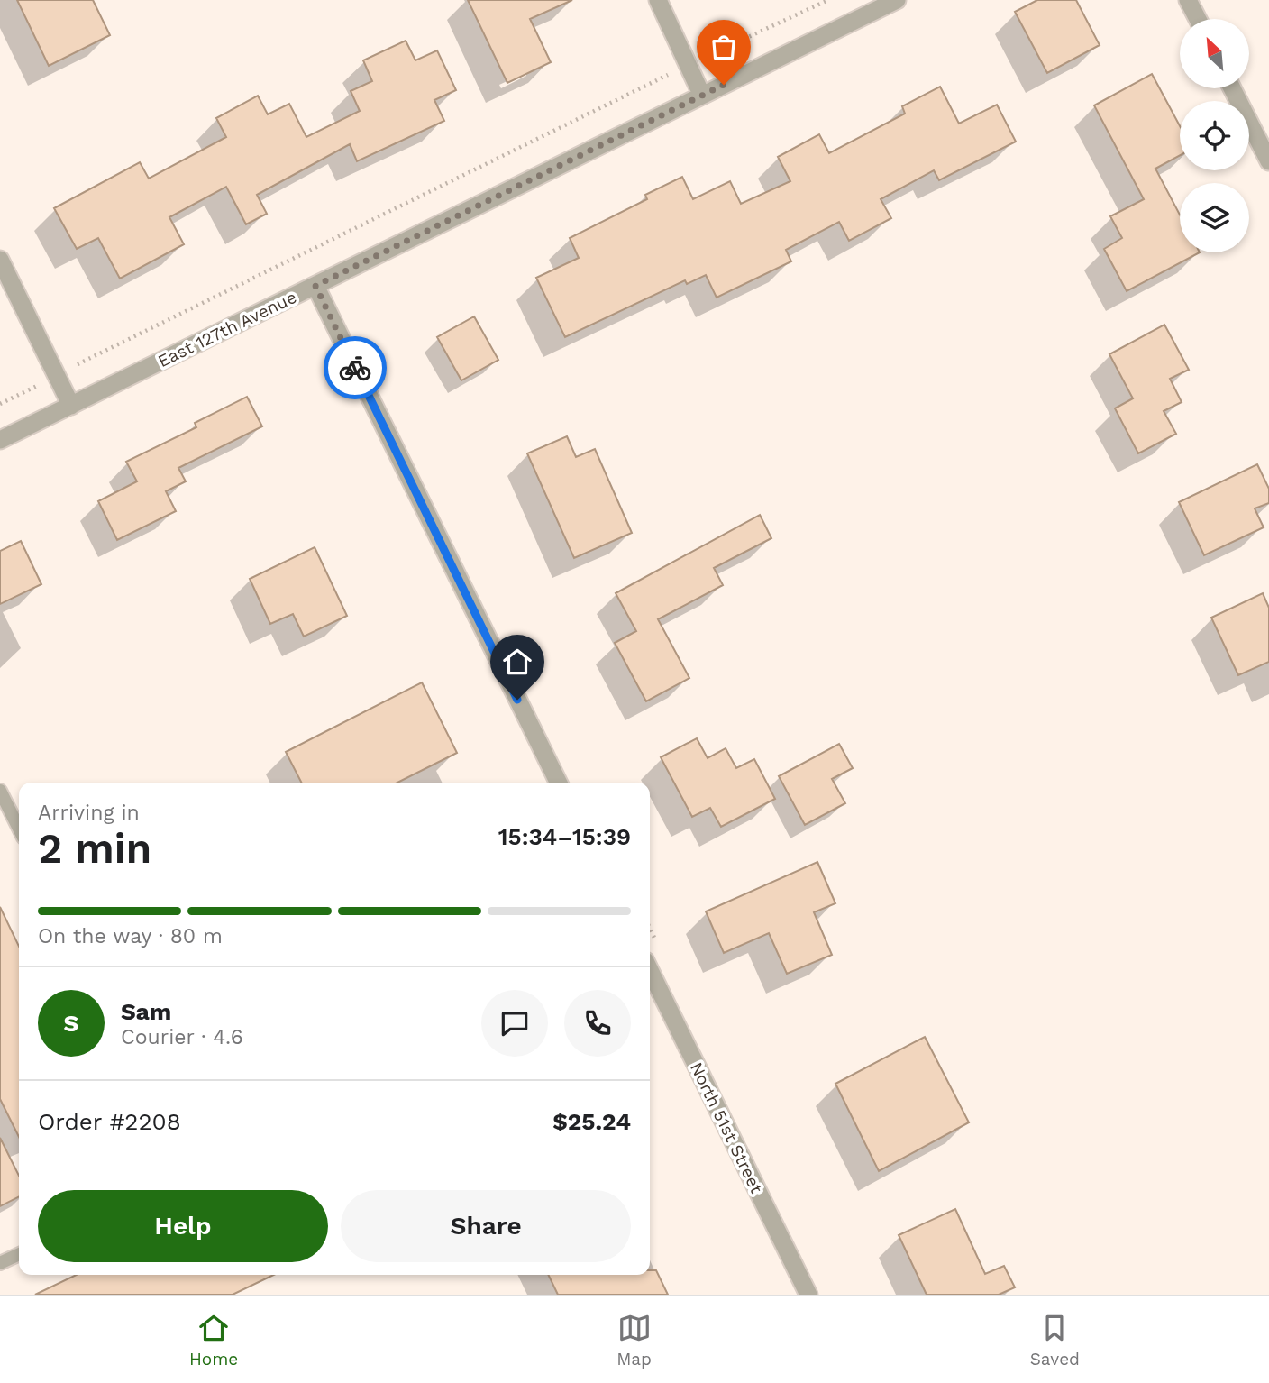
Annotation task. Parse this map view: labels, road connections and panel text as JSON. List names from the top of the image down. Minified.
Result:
{"streets":{"street":["East 127th Avenue","North 51st Street"]},"north":"top left","page":{"heading":["2 min","Arriving in","15:34–15:39"],"panel":["Sam","Courier · 4.6","Order #2208","$25.24"],"bar":"On the way · 80 m","round":"S","buttons":["Help","Share"],"tabs":["Home","Map","Saved"]}}
